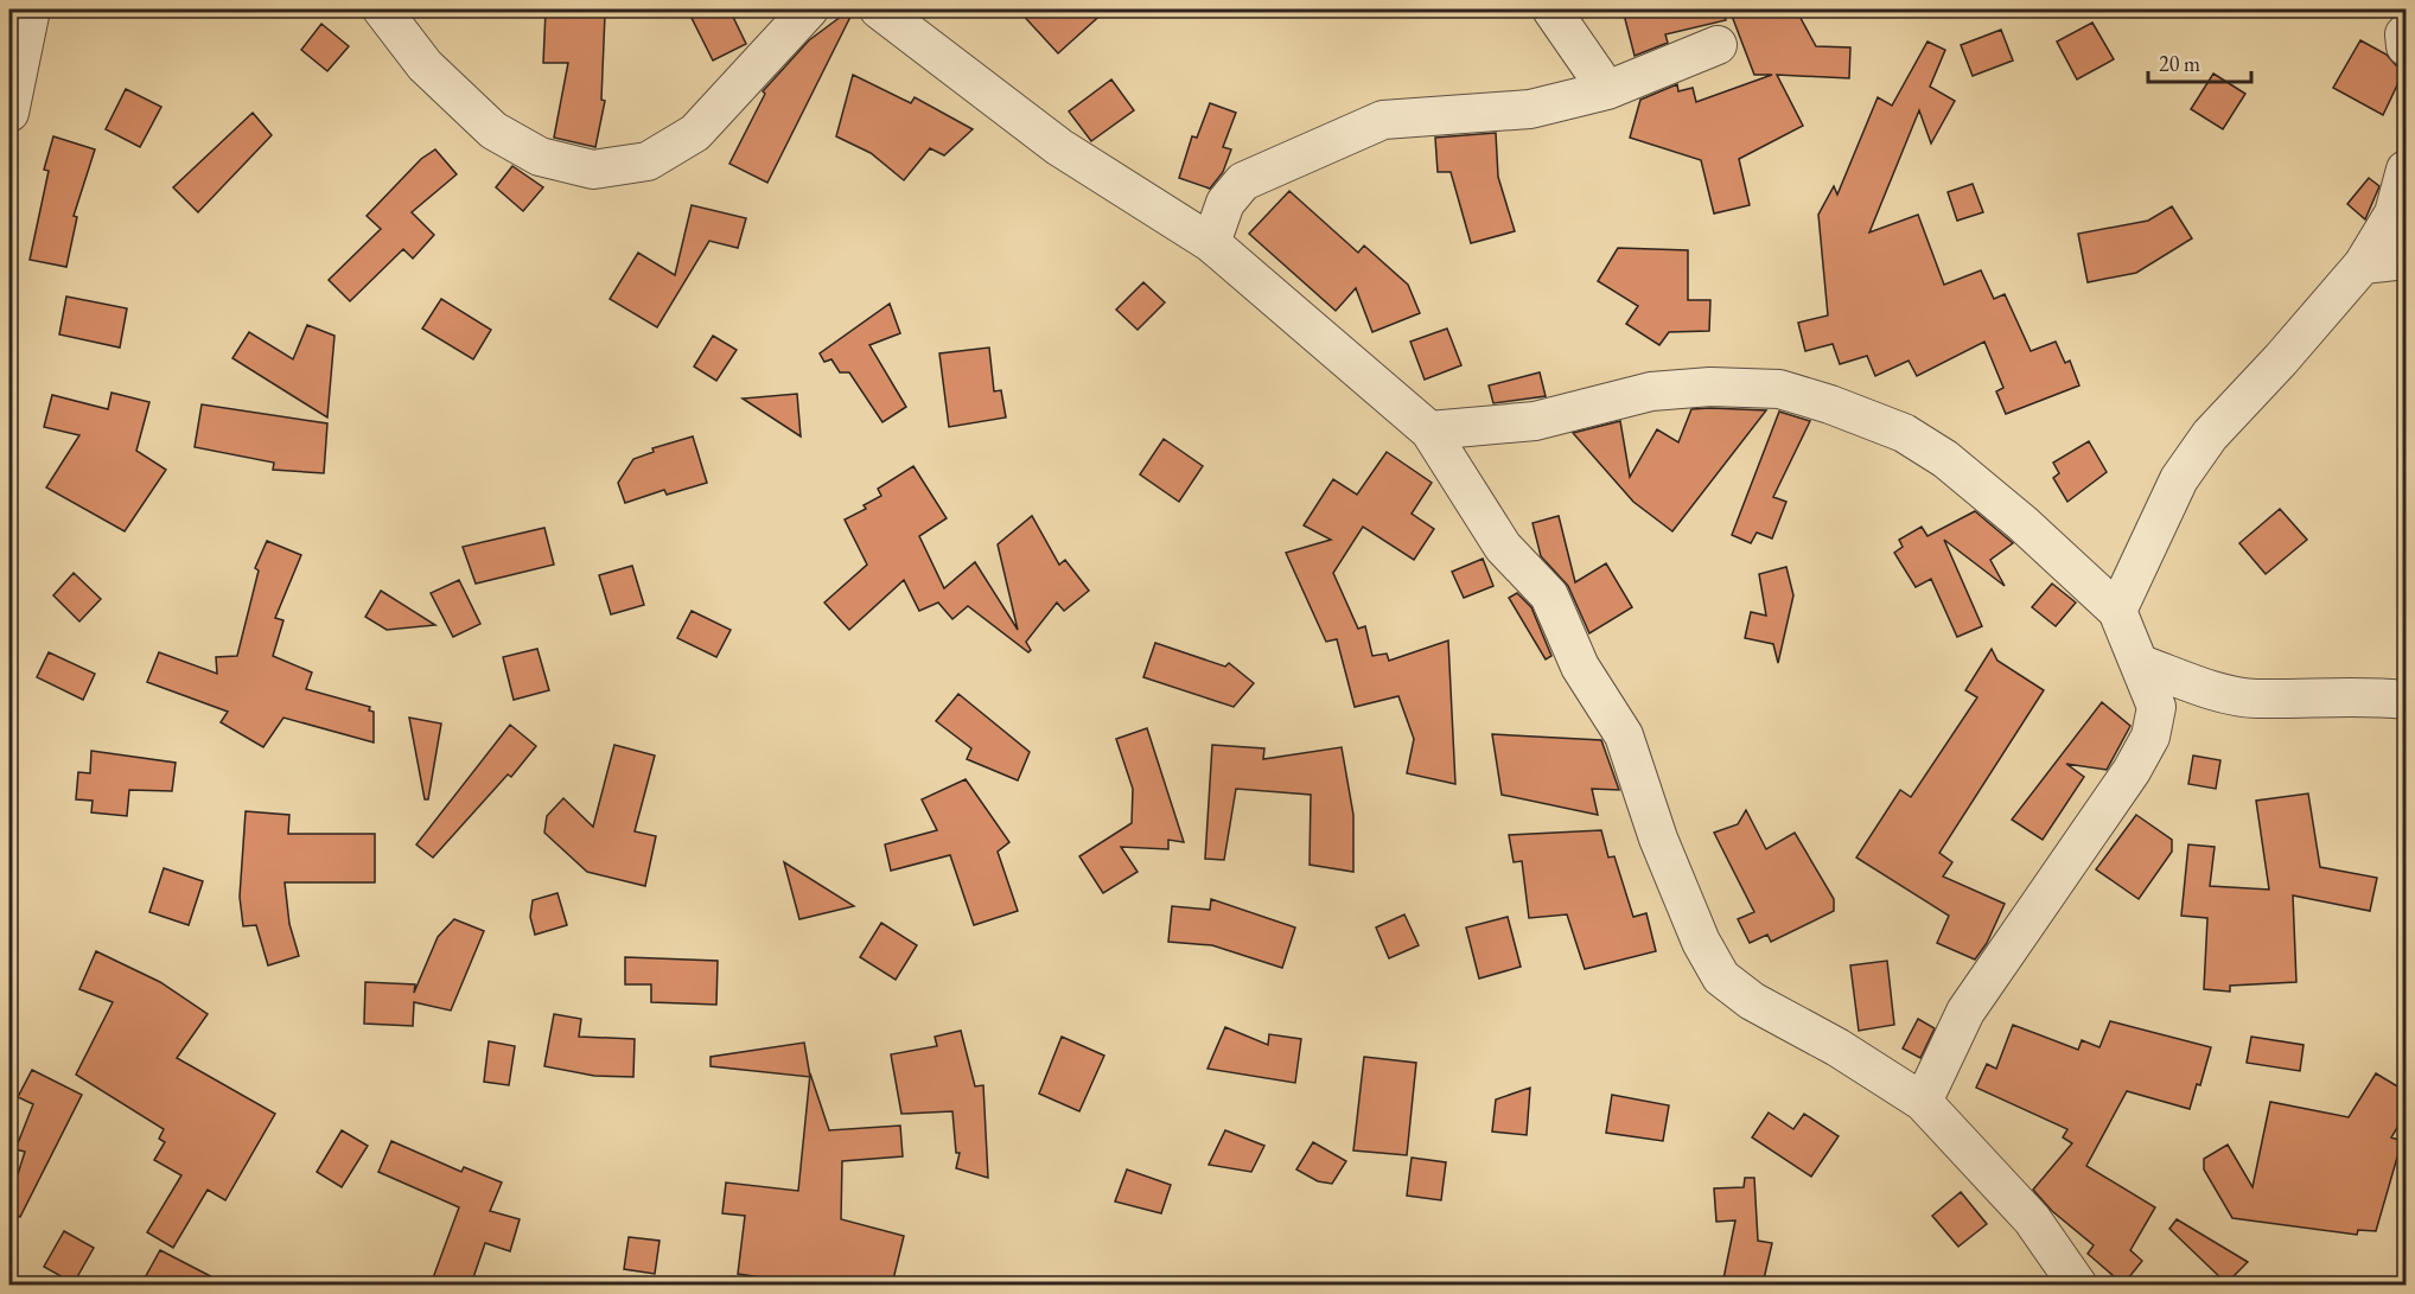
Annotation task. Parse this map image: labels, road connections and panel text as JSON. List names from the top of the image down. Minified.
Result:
{"scale_bar":"20 m"}
